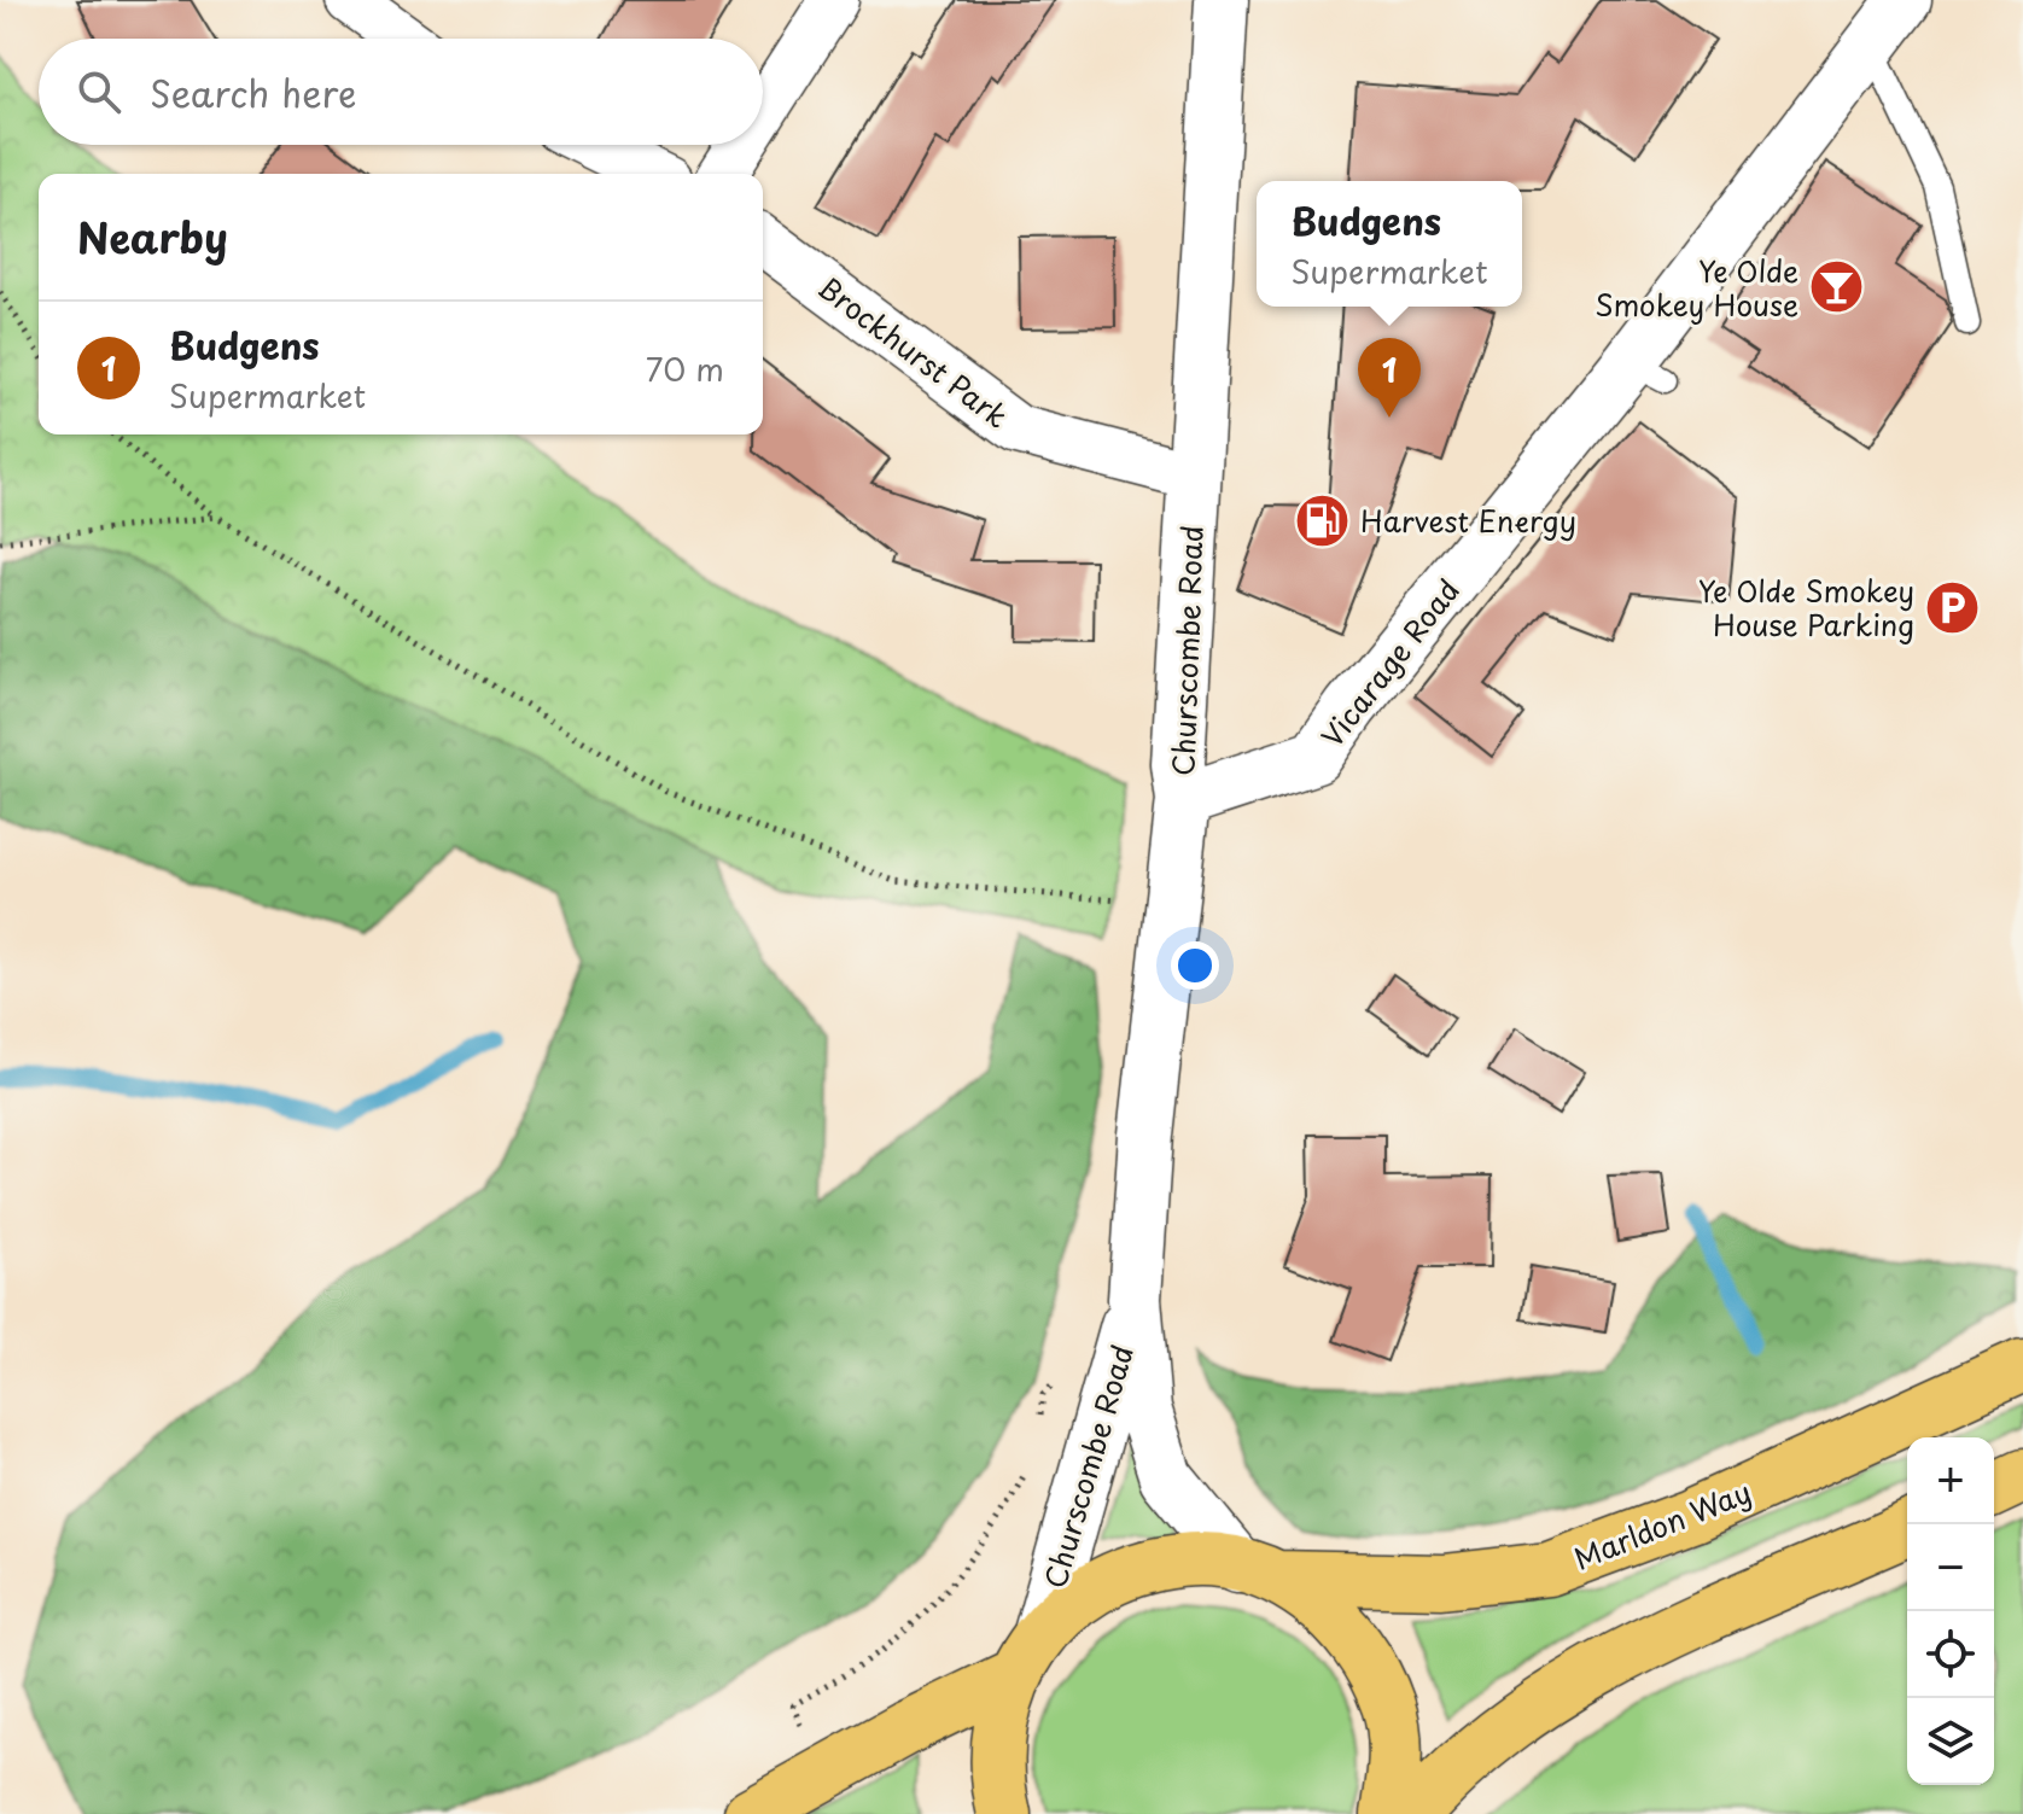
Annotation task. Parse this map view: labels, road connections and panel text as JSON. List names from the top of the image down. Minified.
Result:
{"streets":{"highway":["Marldon Way"],"street":["Brockhurst Park","Churscombe Road","Vicarage Road"]},"crossings":[["Brockhurst Park","Churscombe Road"],["Churscombe Road","Vicarage Road"],["Churscombe Road","Marldon Way"]],"places":{"bar":["Ye Olde Smokey House"],"fuel station":["Harvest Energy"],"parking":["Ye Olde Smokey House Parking"]},"page":{"search":"Search here","heading":"Nearby","popup":["Budgens","Supermarket"],"list":[{"mark":"1","name":"Budgens","note":"Supermarket","value":"70 m"}],"pins":"1","map_buttons":["+","−"]}}
